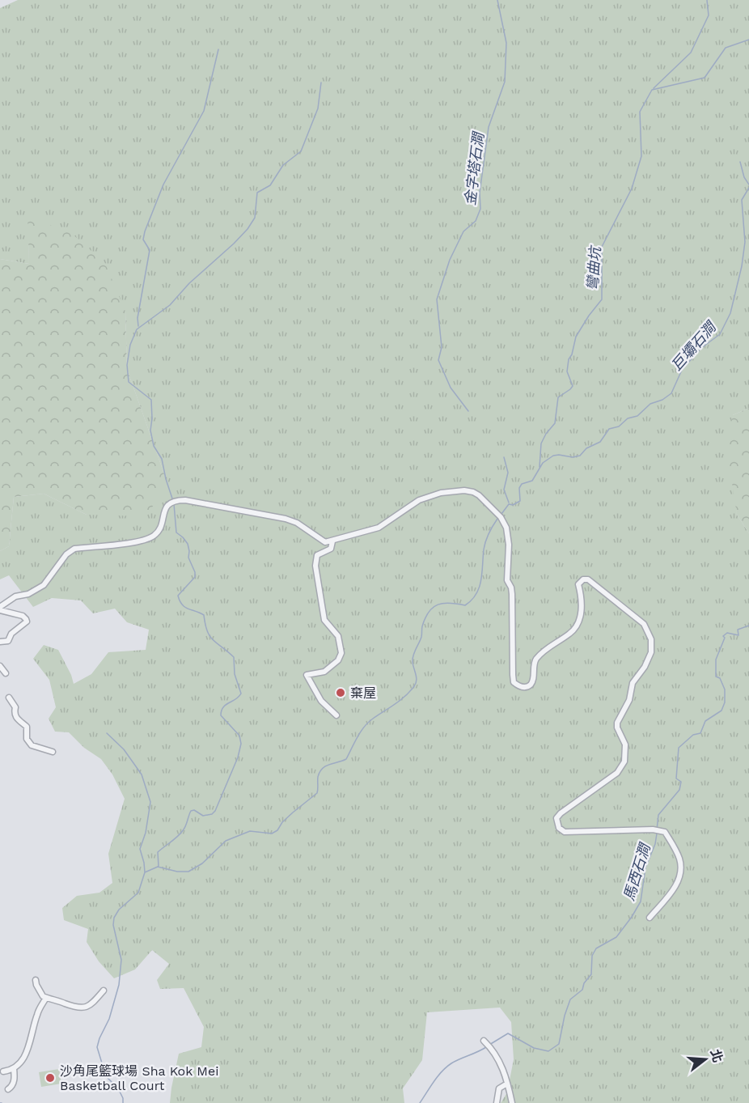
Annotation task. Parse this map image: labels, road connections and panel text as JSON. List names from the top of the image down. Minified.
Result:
{"water":["金字塔石澗","彎曲坑","巨壩石澗","馬西石澗"],"places":["棄屋","沙角尾籃球場 Sha Kok Mei Basketball Court"],"north":"right"}
